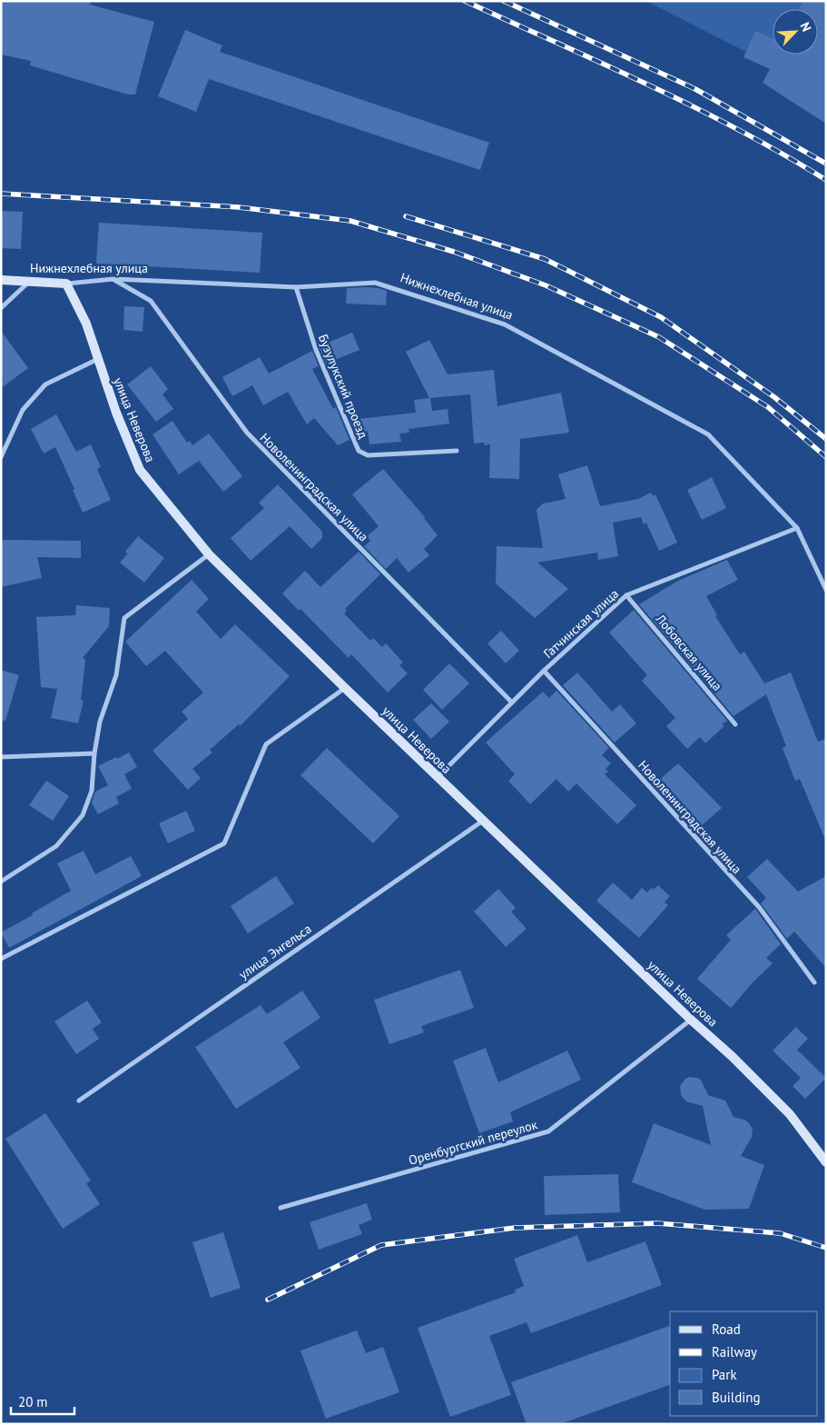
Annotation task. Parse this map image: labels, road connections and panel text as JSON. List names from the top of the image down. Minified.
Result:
{"streets":{"street":["Нижнехлебная улица","Бузулукский проезд","улица Неверова","Новоленинградская улица","Гатчинская улица","Лобовская улица","улица Энгельса","Оренбургский переулок"]},"crossings":[["Нижнехлебная улица","Бузулукский проезд"],["Нижнехлебная улица","улица Неверова"],["Нижнехлебная улица","Новоленинградская улица"],["Нижнехлебная улица","Гатчинская улица"],["улица Неверова","Гатчинская улица"],["улица Неверова","улица Энгельса"],["улица Неверова","Оренбургский переулок"],["Новоленинградская улица","Гатчинская улица"],["Гатчинская улица","Лобовская улица"]],"legend":["Road","Railway","Park","Building"],"scale_bar":"20 m","north":"top right"}
